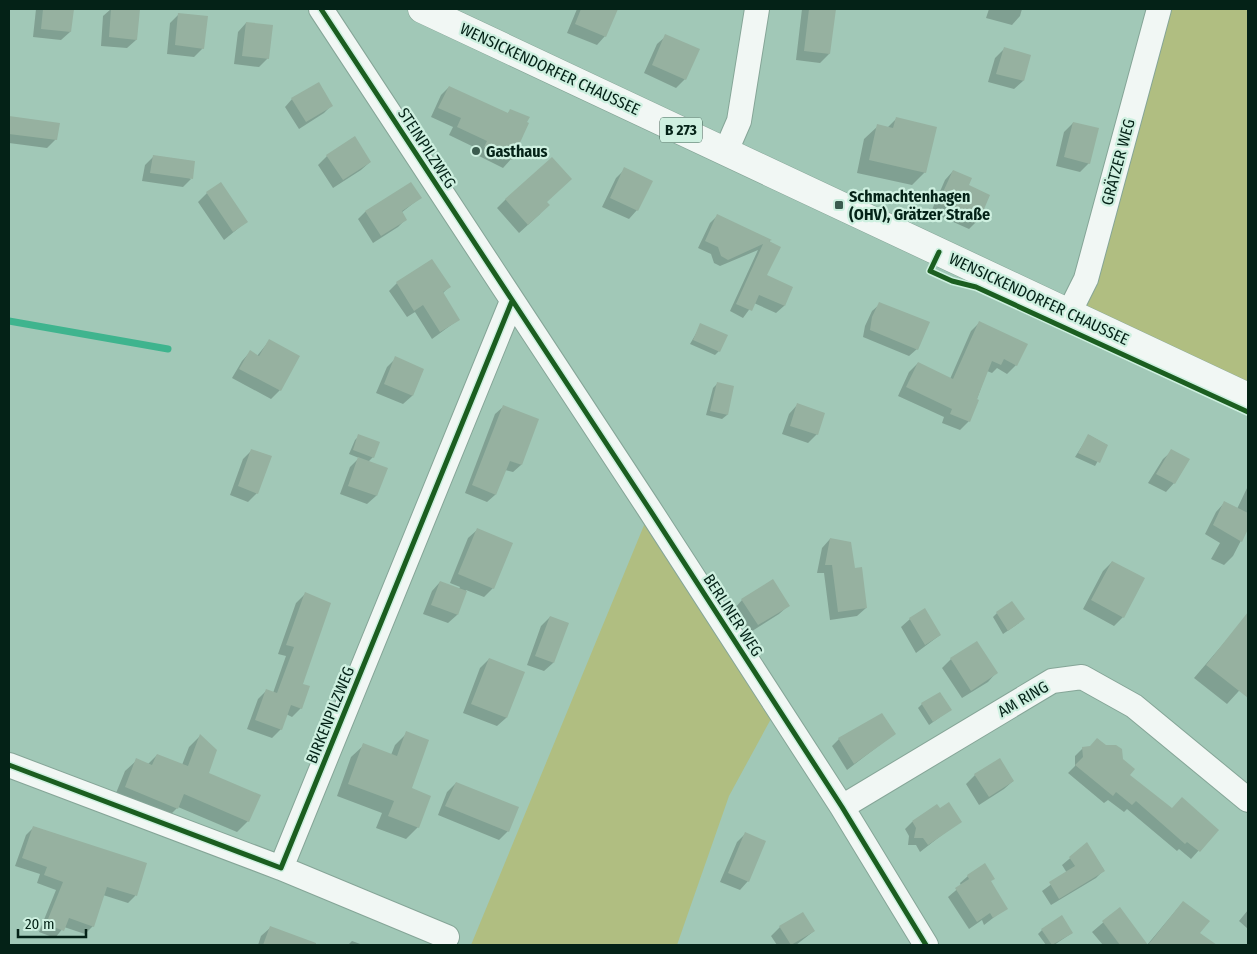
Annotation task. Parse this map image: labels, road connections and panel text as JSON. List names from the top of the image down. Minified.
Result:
{"streets":{"main road":["WENSICKENDORFER CHAUSSEE","B 273"],"street":["STEINPILZWEG","GRÄTZER WEG","BERLINER WEG","AM RING","BIRKENPILZWEG"]},"crossings":[["WENSICKENDORFER CHAUSSEE","GRÄTZER WEG"],["STEINPILZWEG","BERLINER WEG"],["STEINPILZWEG","BIRKENPILZWEG"],["BERLINER WEG","AM RING"],["BERLINER WEG","BIRKENPILZWEG"]],"places":{"other":["Gasthaus"],"transit":["Schmachtenhagen (OHV), Grätzer Straße"]},"scale_bar":"20 m"}
